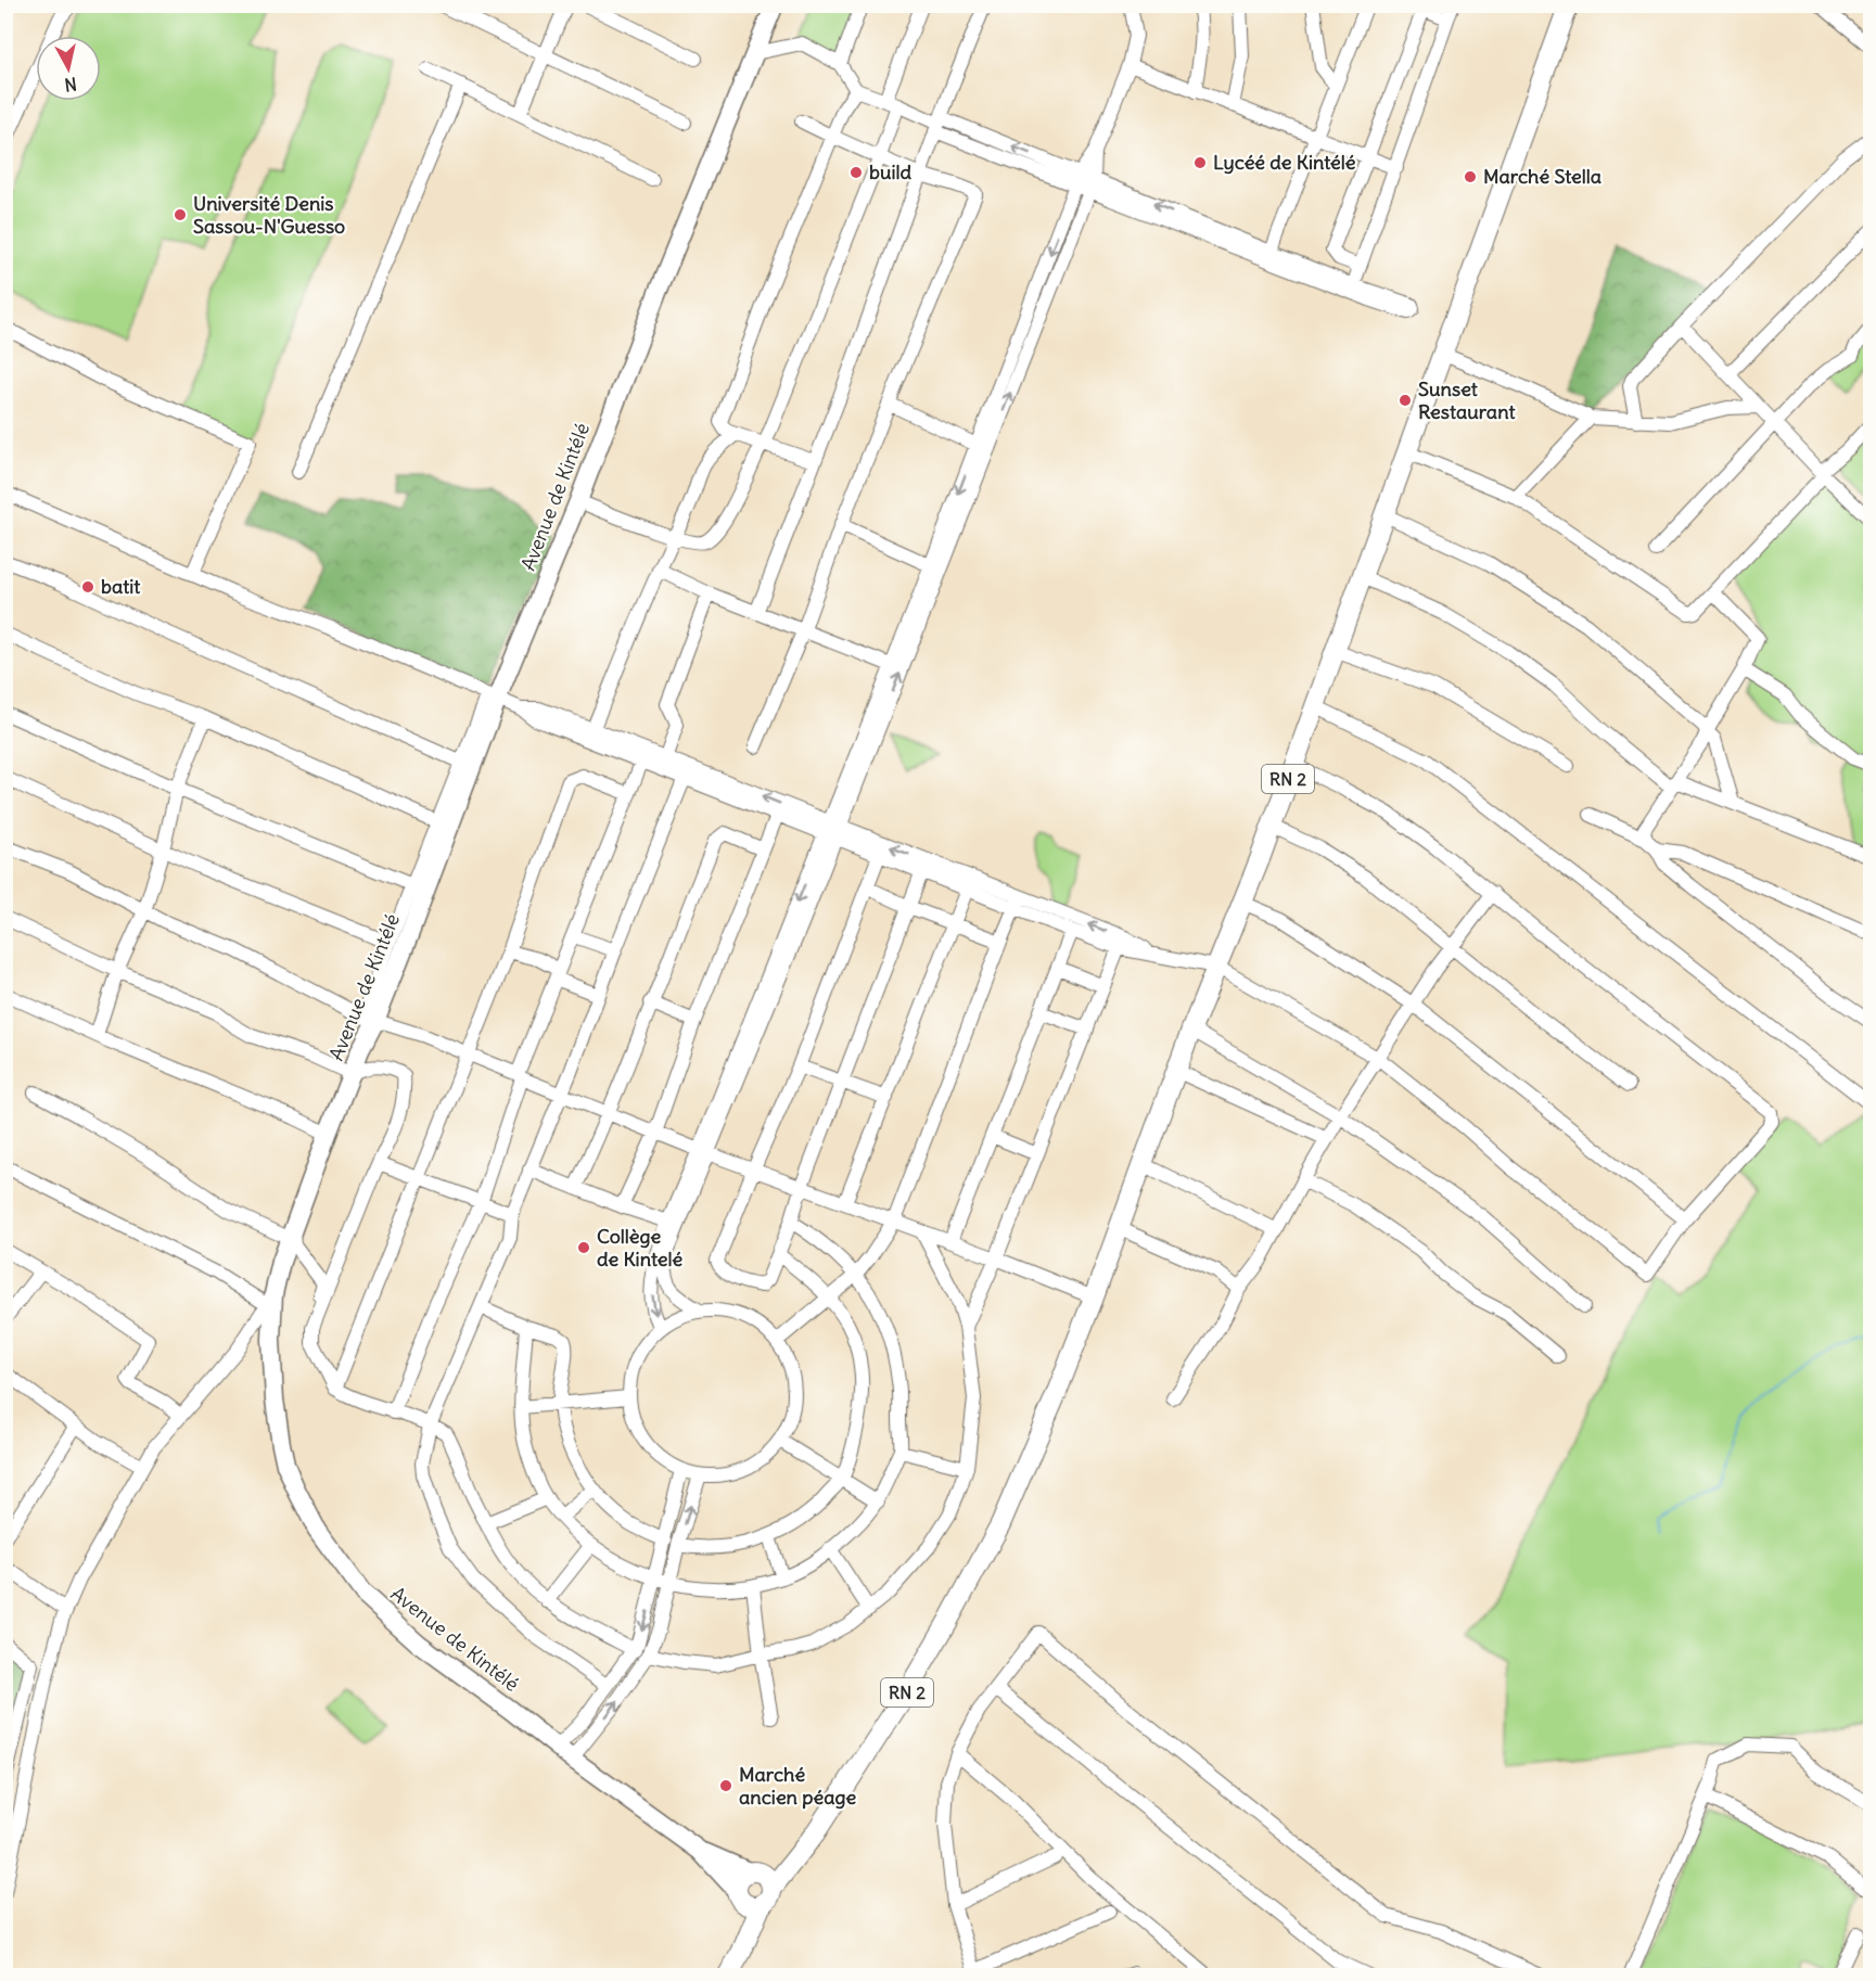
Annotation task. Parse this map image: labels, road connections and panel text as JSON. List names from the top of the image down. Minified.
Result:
{"streets":{"highway":["RN 2"],"main road":["Avenue de Kintélé"]},"crossings":[["Avenue de Kintélé","RN 2"]],"places":["Lycéé de Kintélé","build","Marché Stella","Université Denis Sassou-N'Guesso","Sunset Restaurant","batit","Collège de Kintelé","Marché ancien péage"],"north":"bottom"}
